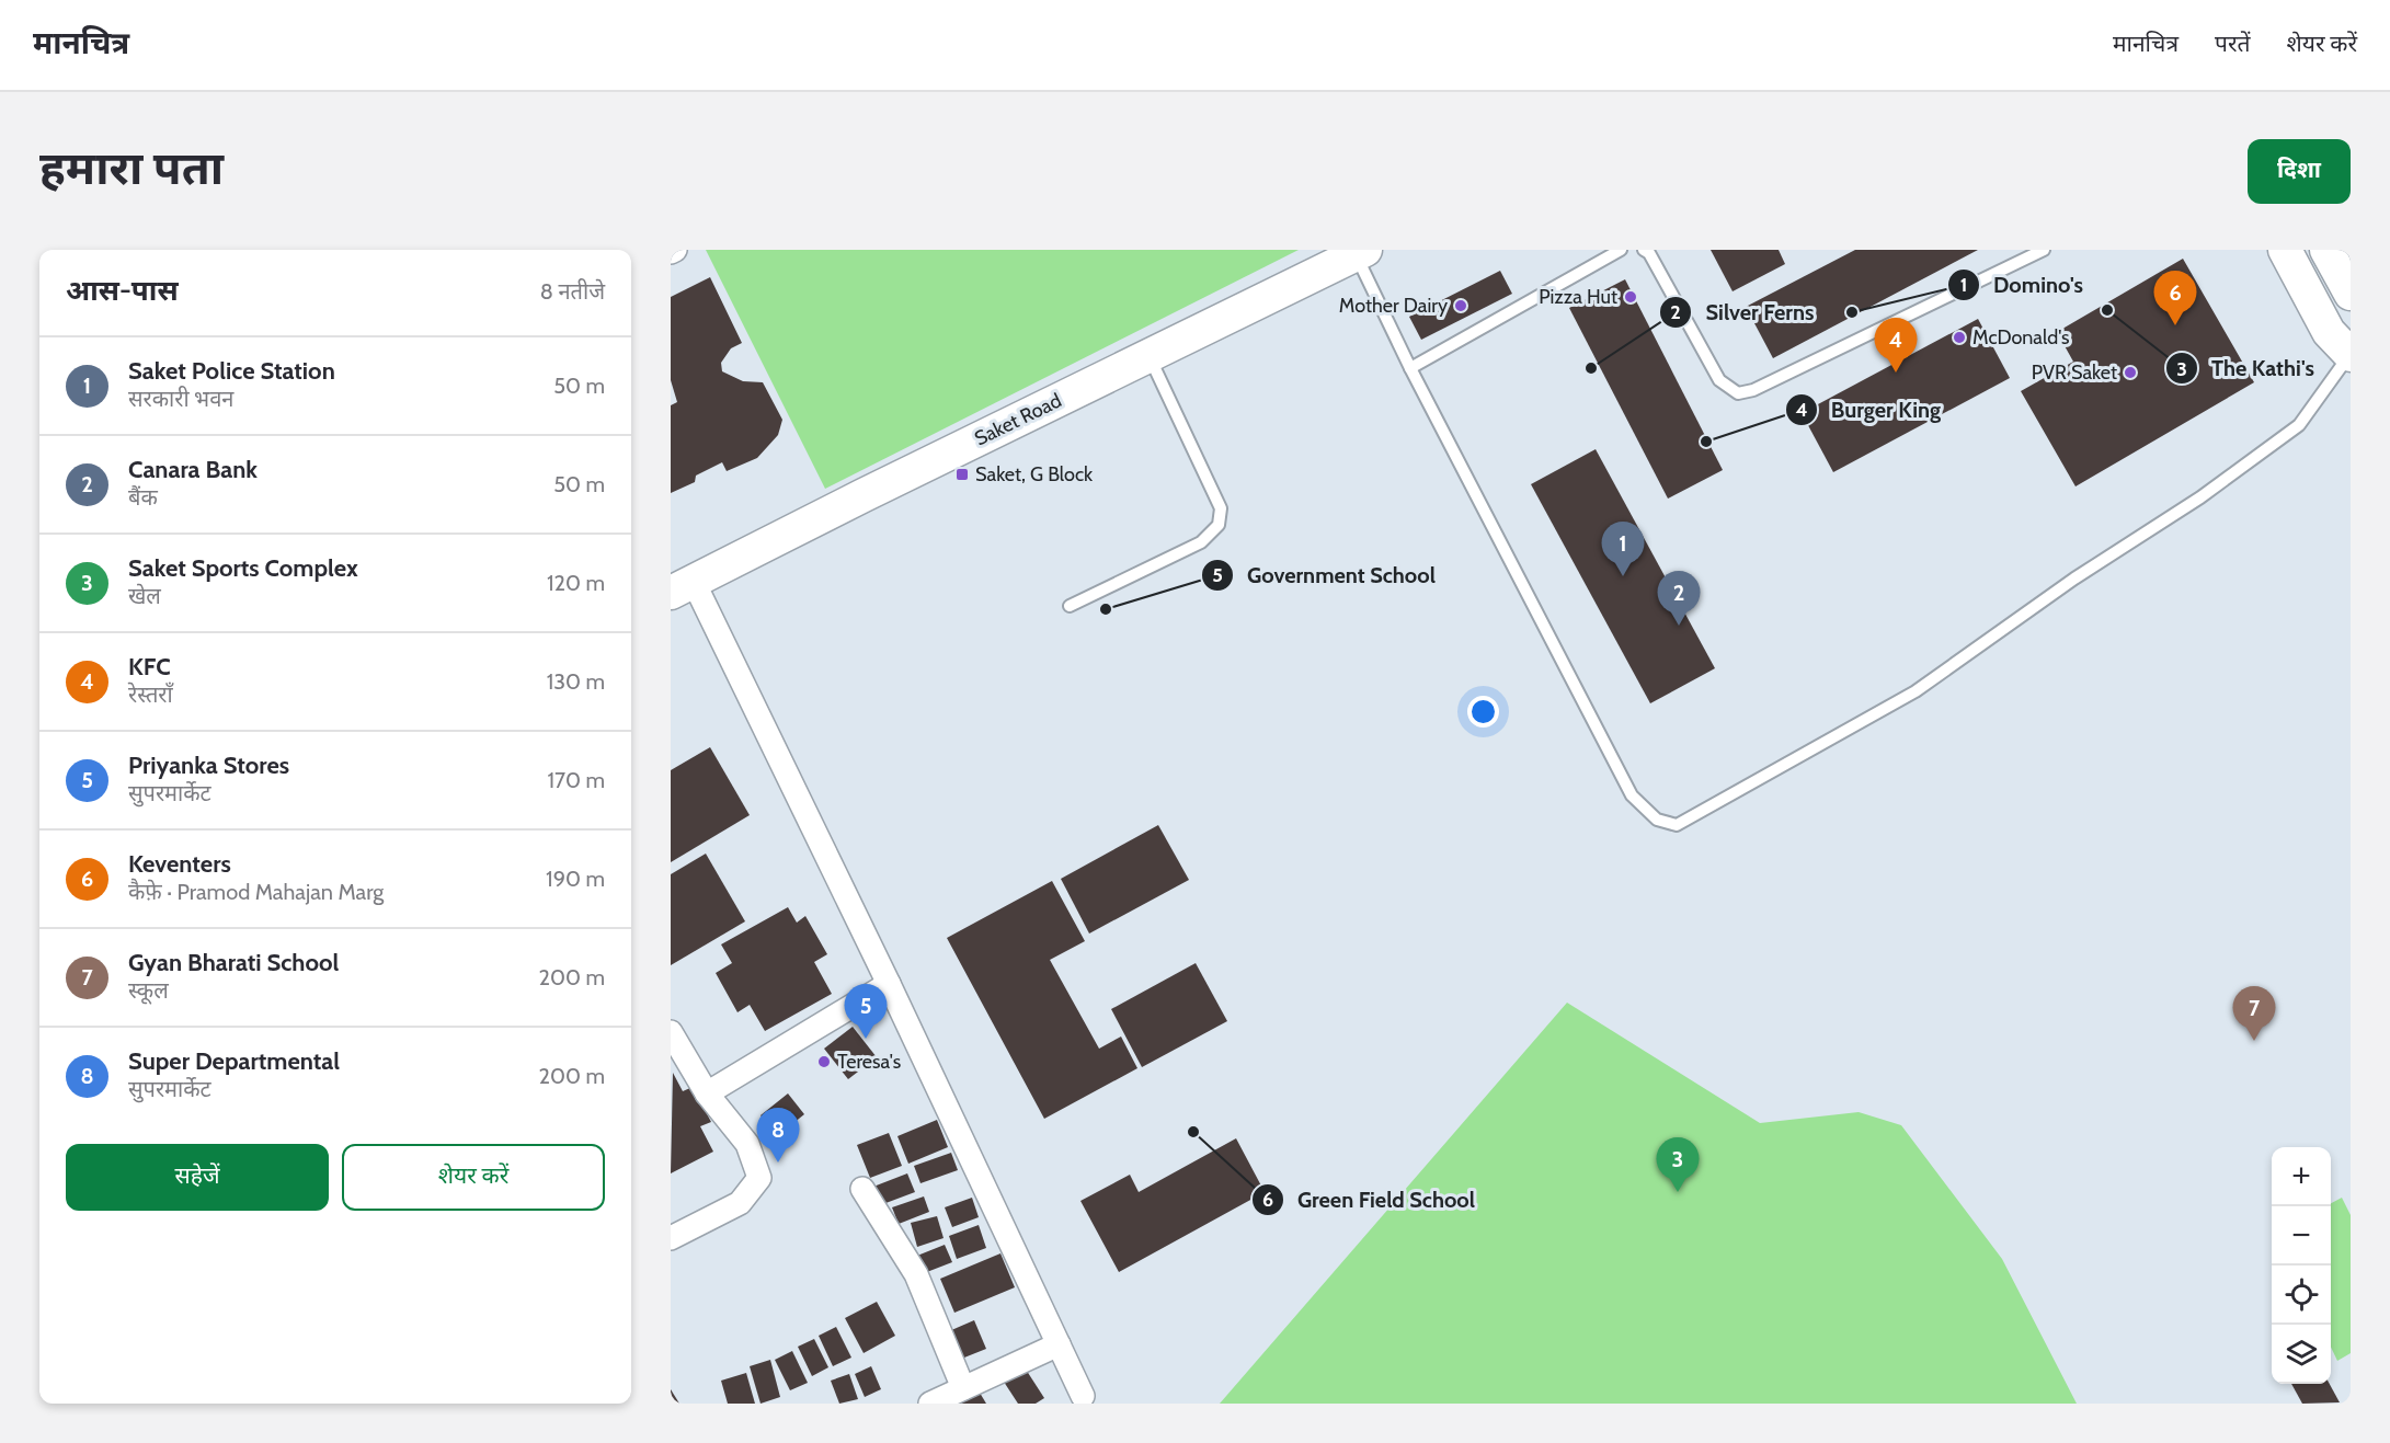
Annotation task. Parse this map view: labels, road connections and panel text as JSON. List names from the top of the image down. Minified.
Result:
{"streets":{"street":["Saket Road"]},"places":{"other":["Pizza Hut","Mother Dairy","The Kathi's","Domino's","McDonald's","Silver Ferns","PVR Saket","Burger King","Government School","Teresa's","Green Field School"],"transit":["Saket, G Block"]},"page":{"header":"मानचित्र","nav":["मानचित्र","परतें","शेयर करें"],"title":"हमारा पता","buttons":["दिशा",["सहेजें","शेयर करें"]],"heading":["आस-पास","8 नतीजे"],"pins":["6","4","1","2","5","7","8","3"],"list":[{"mark":"1","name":"Saket Police Station","note":"सरकारी भवन","value":"50 m"},{"mark":"2","name":"Canara Bank","note":"बैंक","value":"50 m"},{"mark":"3","name":"Saket Sports Complex","note":"खेल","value":"120 m"},{"mark":"4","name":"KFC","note":"रेस्तराँ","value":"130 m"},{"mark":"5","name":"Priyanka Stores","note":"सुपरमार्केट","value":"170 m"},{"mark":"6","name":"Keventers","note":"कैफ़े · Pramod Mahajan Marg","value":"190 m"},{"mark":"7","name":"Gyan Bharati School","note":"स्कूल","value":"200 m"},{"mark":"8","name":"Super Departmental","note":"सुपरमार्केट","value":"200 m"}],"map_buttons":["+","−"]}}
